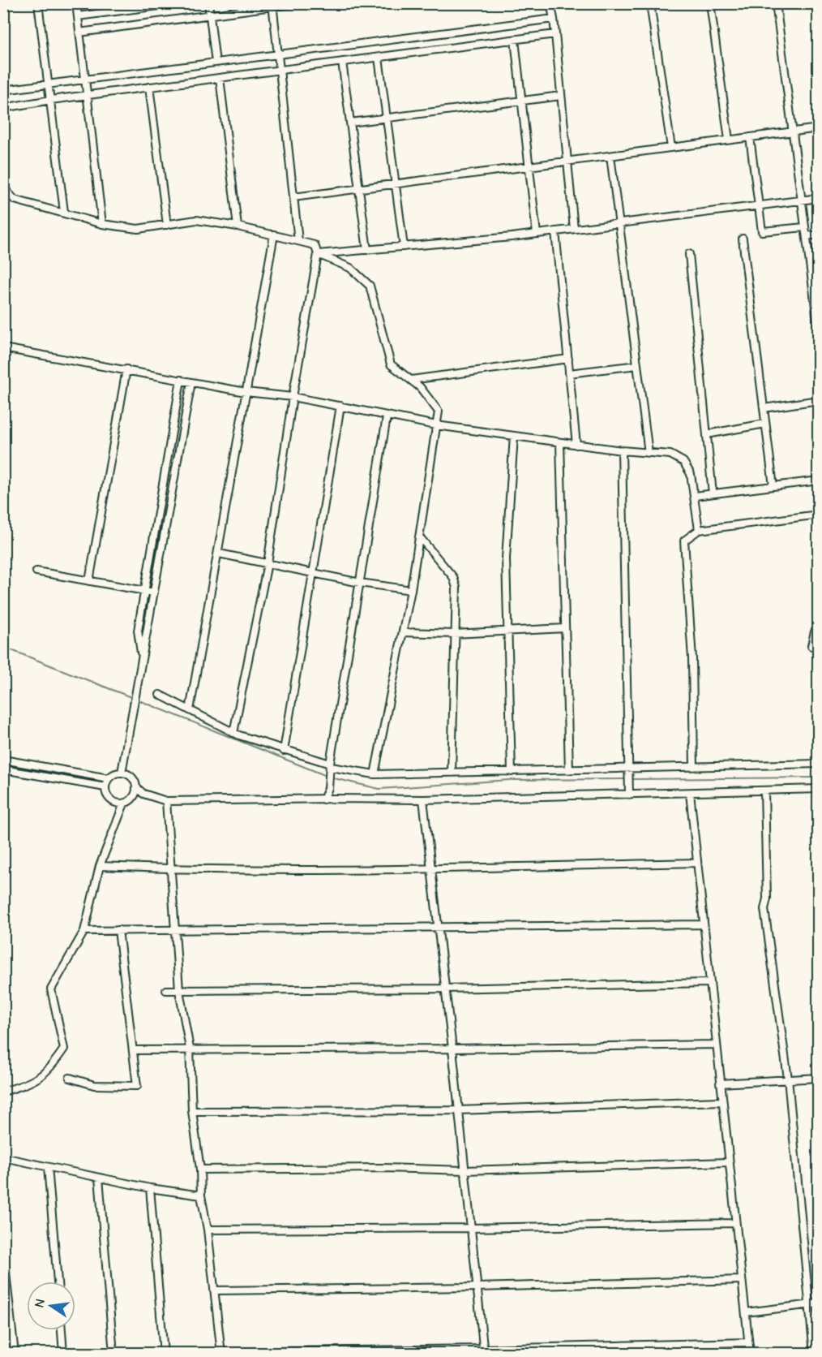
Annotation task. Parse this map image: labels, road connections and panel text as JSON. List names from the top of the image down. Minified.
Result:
{"north":"left"}
